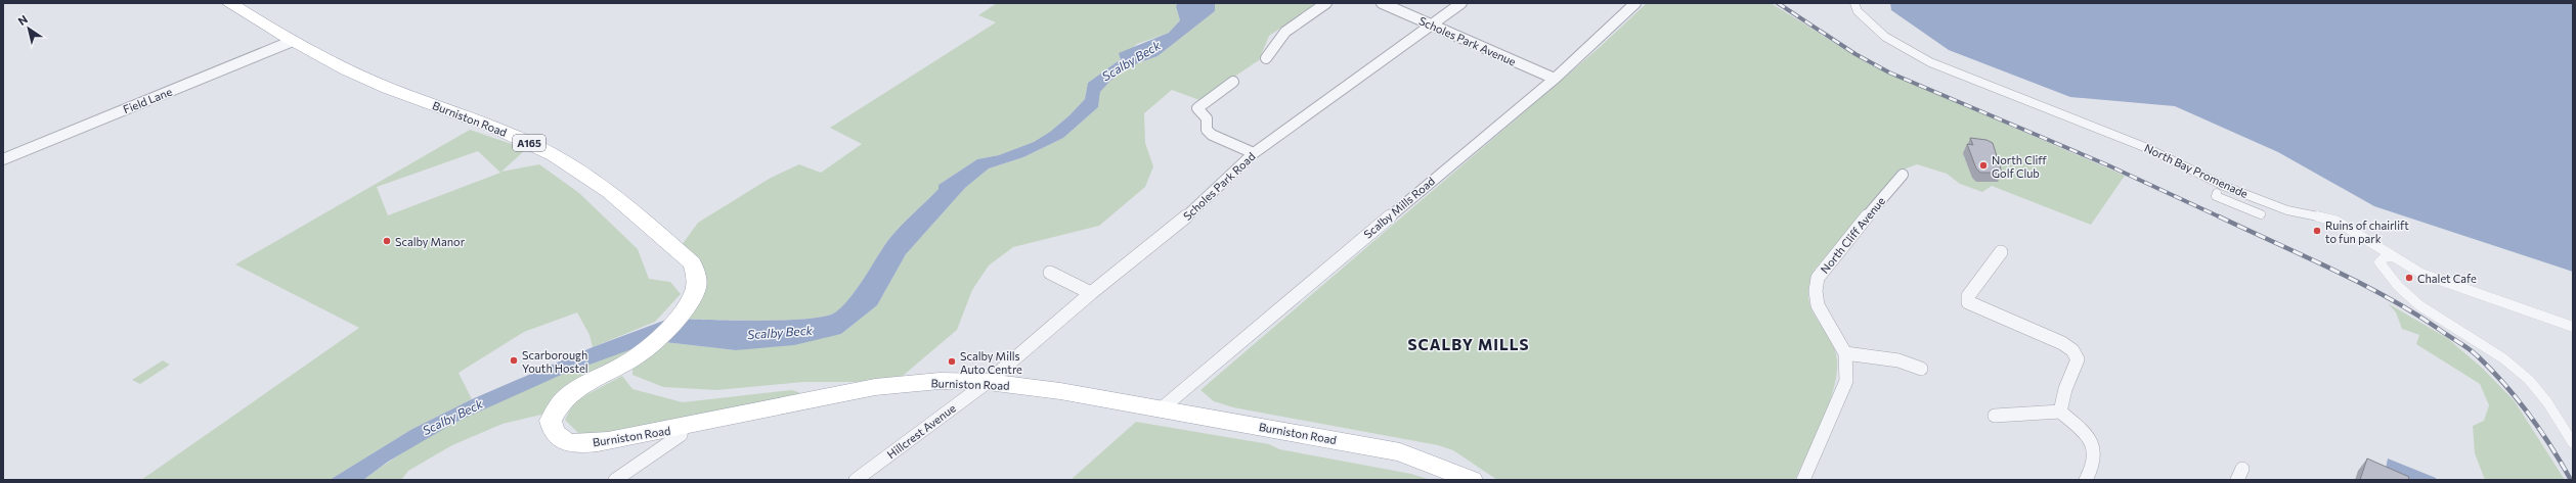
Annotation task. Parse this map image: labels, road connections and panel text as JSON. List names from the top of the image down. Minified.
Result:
{"streets":{"main road":["Burniston Road","A165"],"street":["Scholes Park Avenue","Field Lane","North Bay Promenade","Scholes Park Road","Scalby Mills Road","North Cliff Avenue","Hillcrest Avenue"]},"crossings":[["Scholes Park Avenue","Scholes Park Road"],["Scholes Park Avenue","Scalby Mills Road"],["Field Lane","Burniston Road"],["Burniston Road","Scholes Park Road"],["Burniston Road","Scalby Mills Road"],["Burniston Road","Hillcrest Avenue"],["Scholes Park Road","Hillcrest Avenue"]],"districts":["SCALBY MILLS"],"water":["Scalby Beck"],"places":["North Cliff Golf Club","Ruins of chairlift to fun park","Scalby Manor","Chalet Cafe","Scarborough Youth Hostel","Scalby Mills Auto Centre"],"north":"top left"}
